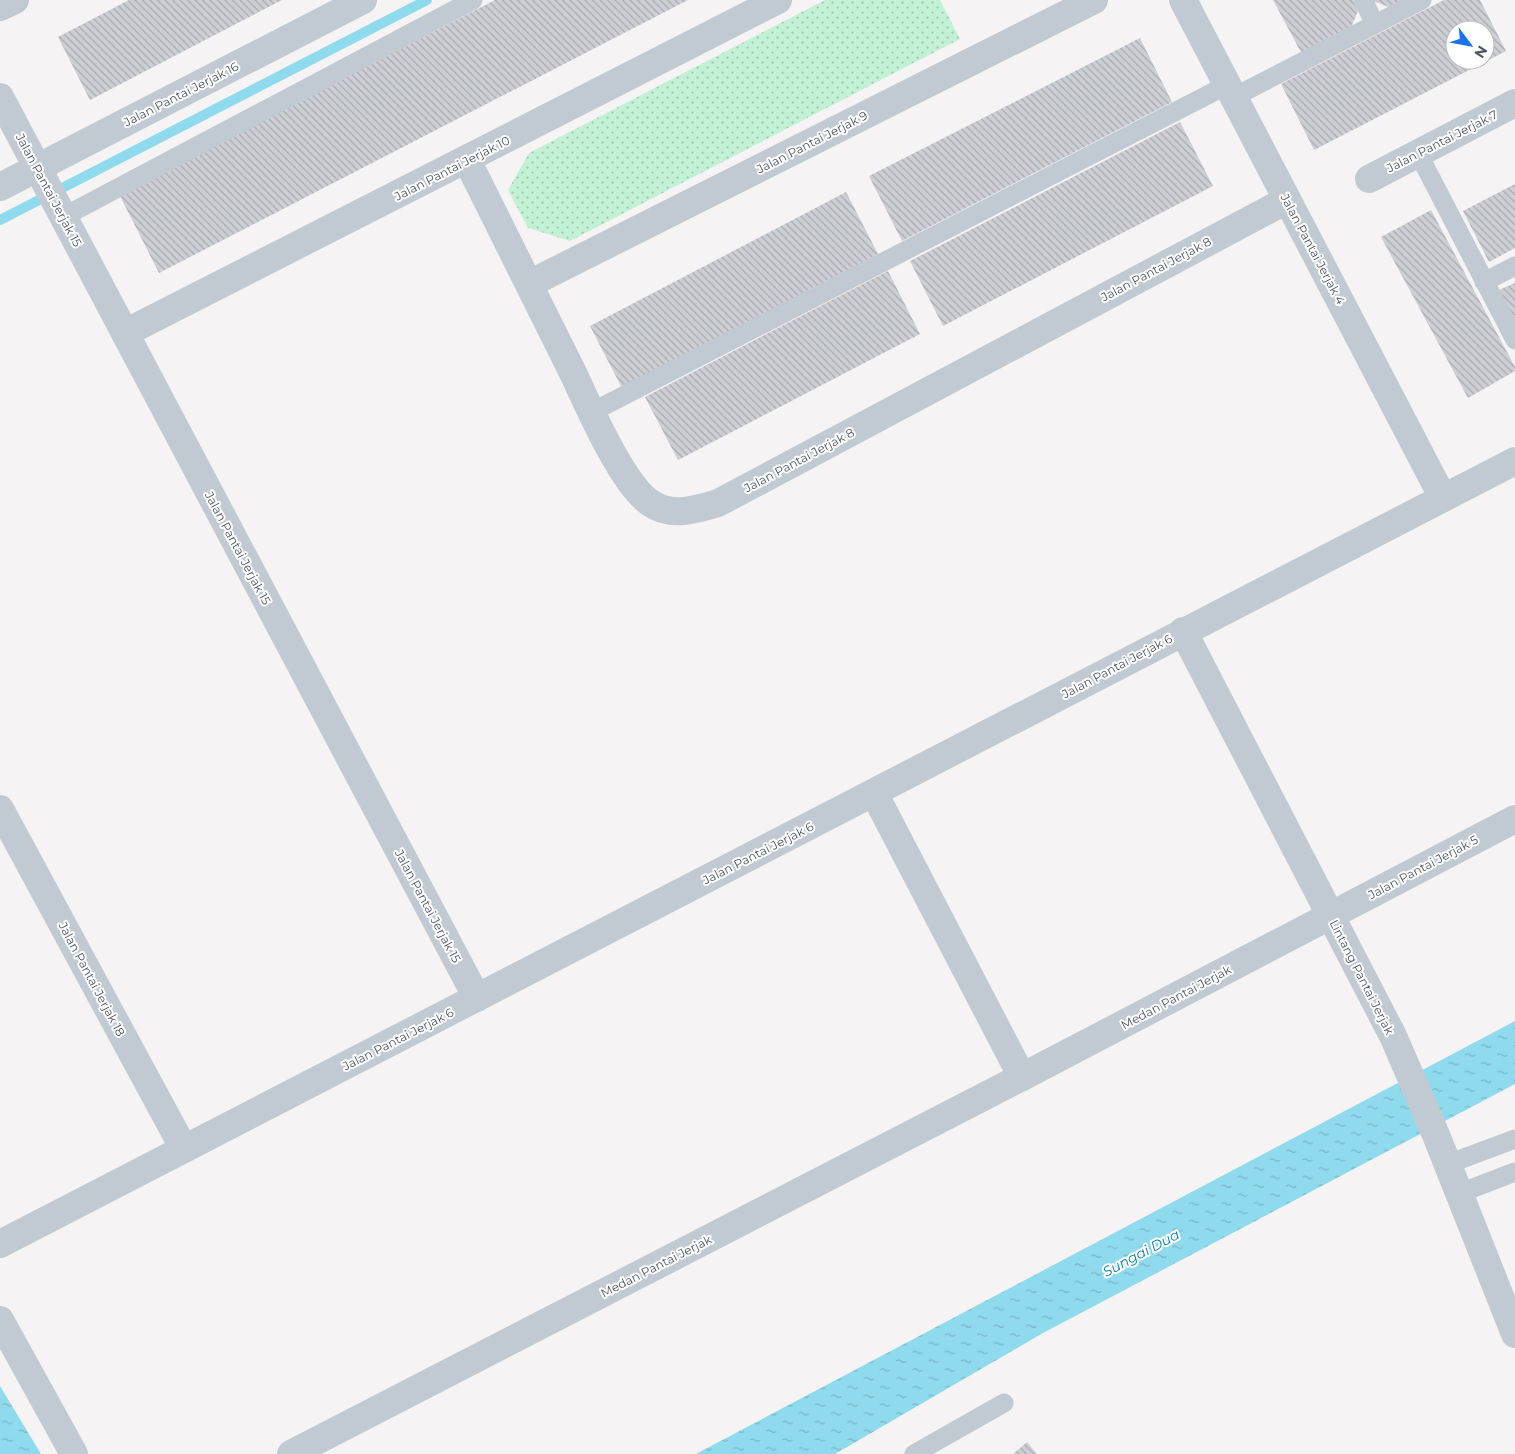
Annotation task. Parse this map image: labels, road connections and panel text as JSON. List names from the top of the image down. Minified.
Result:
{"streets":{"street":["Jalan Pantai Jerjak 16","Jalan Pantai Jerjak 7","Jalan Pantai Jerjak 9","Jalan Pantai Jerjak 10","Jalan Pantai Jerjak 15","Jalan Pantai Jerjak 4","Jalan Pantai Jerjak 8","Jalan Pantai Jerjak 6","Jalan Pantai Jerjak 5","Lintang Pantai Jerjak","Jalan Pantai Jerjak 18","Medan Pantai Jerjak"]},"crossings":[["Jalan Pantai Jerjak 16","Jalan Pantai Jerjak 15"],["Jalan Pantai Jerjak 9","Jalan Pantai Jerjak 8"],["Jalan Pantai Jerjak 10","Jalan Pantai Jerjak 15"],["Jalan Pantai Jerjak 10","Jalan Pantai Jerjak 8"],["Jalan Pantai Jerjak 15","Jalan Pantai Jerjak 6"],["Jalan Pantai Jerjak 4","Jalan Pantai Jerjak 8"],["Jalan Pantai Jerjak 4","Jalan Pantai Jerjak 6"],["Jalan Pantai Jerjak 6","Lintang Pantai Jerjak"],["Jalan Pantai Jerjak 6","Jalan Pantai Jerjak 18"],["Jalan Pantai Jerjak 5","Lintang Pantai Jerjak"],["Jalan Pantai Jerjak 5","Medan Pantai Jerjak"],["Lintang Pantai Jerjak","Medan Pantai Jerjak"]],"water":["Sungai Dua"],"north":"bottom right"}
